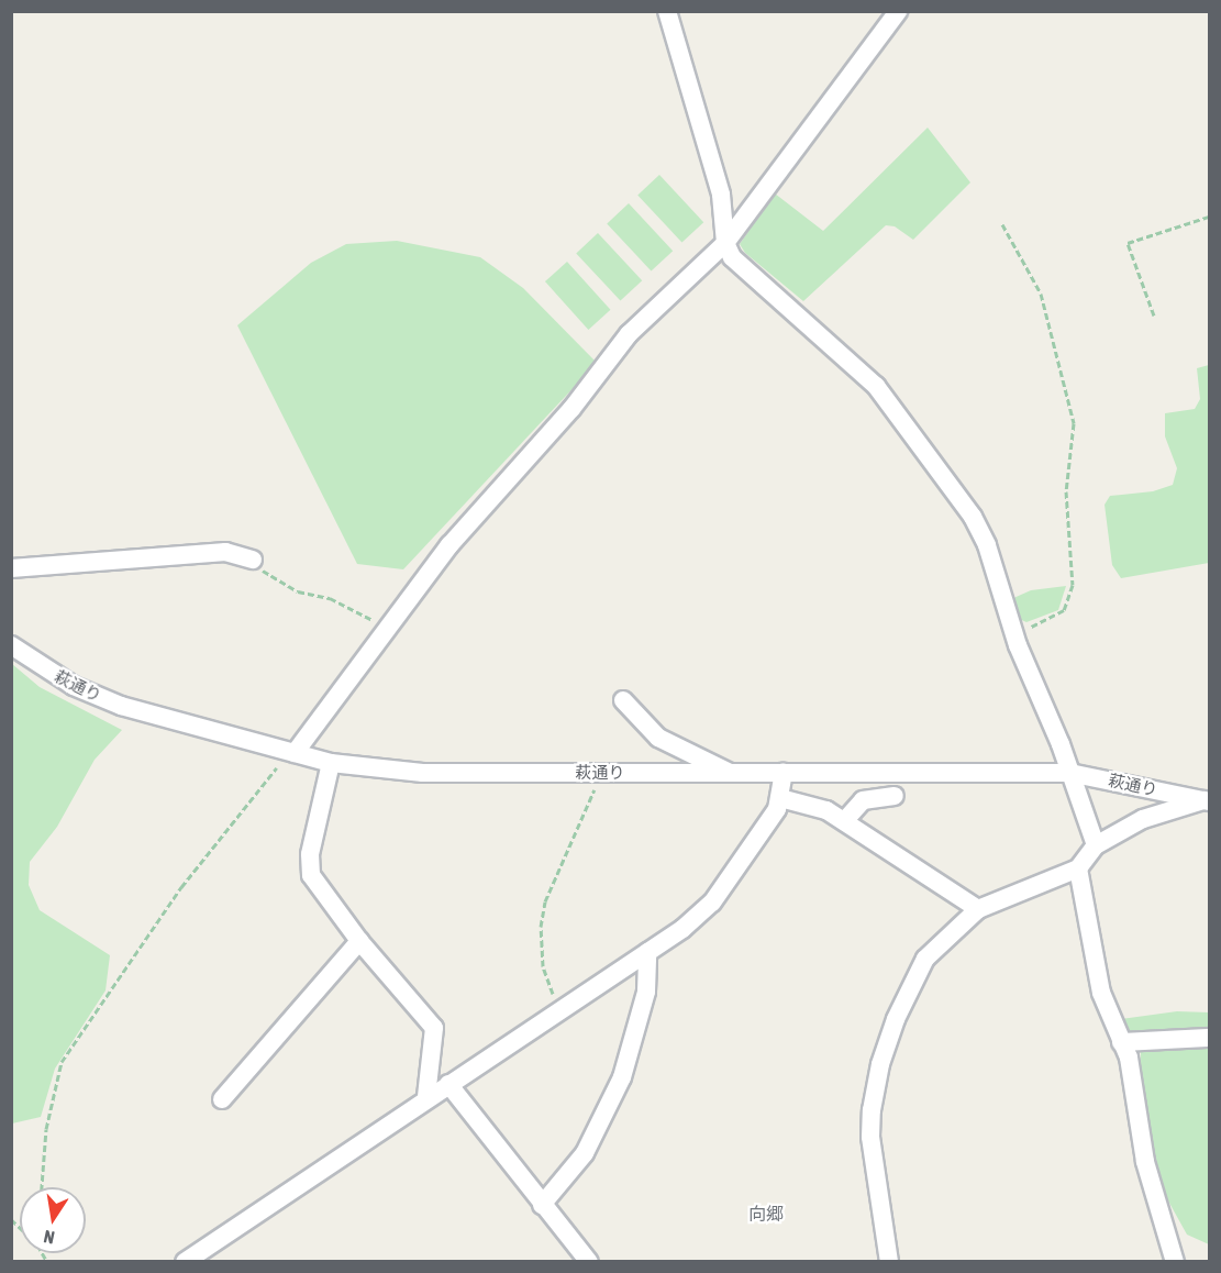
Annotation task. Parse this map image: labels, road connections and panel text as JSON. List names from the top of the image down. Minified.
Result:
{"streets":{"street":["萩通り"]},"districts":["向郷"],"north":"bottom"}
